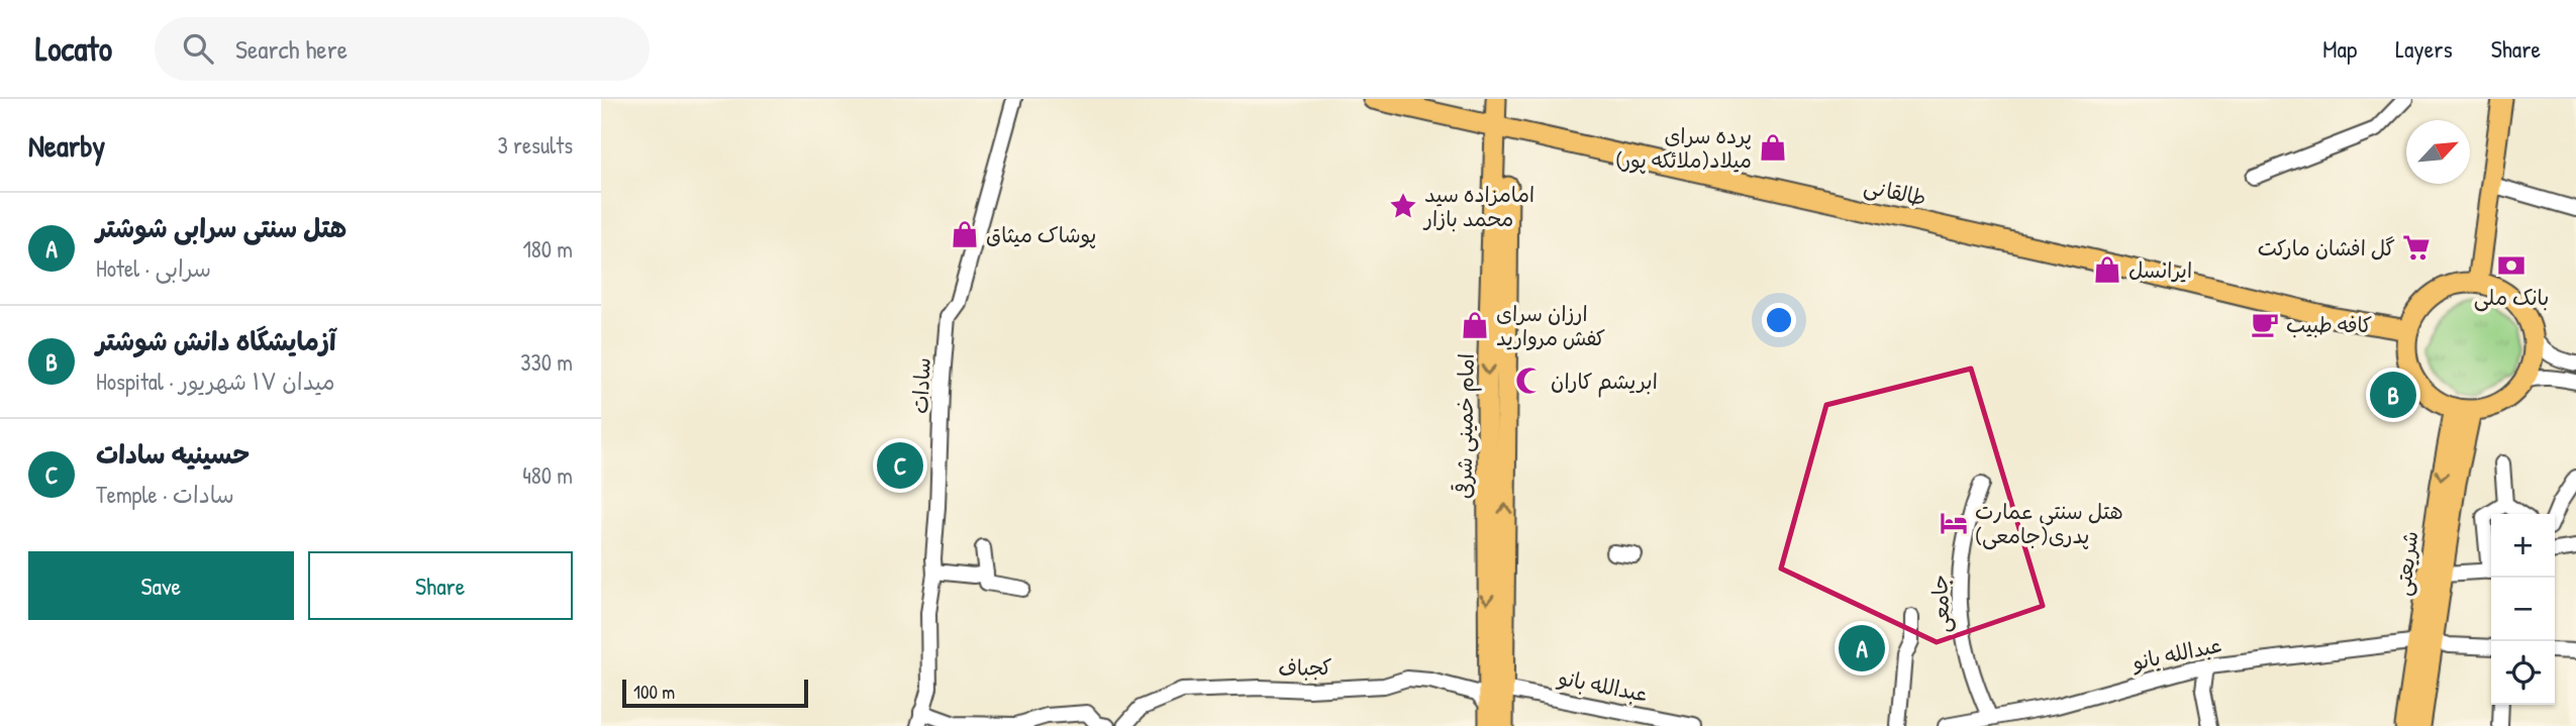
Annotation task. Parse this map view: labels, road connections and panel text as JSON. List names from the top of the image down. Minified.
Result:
{"streets":{"main road":["طالقانی","امام خمینی شرقی","شریعتی"],"street":["سادات","جامعی","عبدالله بانو","کجباف"]},"crossings":[["طالقانی","امام خمینی شرقی"],["طالقانی","شریعتی"],["امام خمینی شرقی","عبدالله بانو"],["امام خمینی شرقی","کجباف"],["شریعتی","عبدالله بانو"],["جامعی","عبدالله بانو"]],"places":{"shop":["پرده سرای میلاد(ملائکه پور)","پوشاک میثاق","ایرانسل","ارزان سرای کفش مروارید"],"place":["امامزاده سید محمد بازار"],"supermarket":["گل افشان مارکت"],"bank":["بانک ملی"],"cafe":["کافه طبیب"],"mosque":["ابریشم کاران"],"hotel":["هتل سنتی عمارت پدری(جامعی)"]},"scale_bar":"100 m","north":"top right","page":{"header":"Locato","search":"Search here","nav":["Map","Layers","Share"],"heading":["Nearby","3 results"],"list":[{"mark":"A","name":"هتل سنتی سرابی شوشتر","note":"Hotel · سرابی","value":"180 m"},{"mark":"B","name":"آزمایشگاه دانش شوشتر","note":"Hospital · میدان ۱۷ شهریور","value":"330 m"},{"mark":"C","name":"حسینیه سادات","note":"Temple · سادات","value":"480 m"}],"pins":["B","C","A"],"map_buttons":["+","−"],"buttons":["Save","Share"],"scale":"100 m"}}
